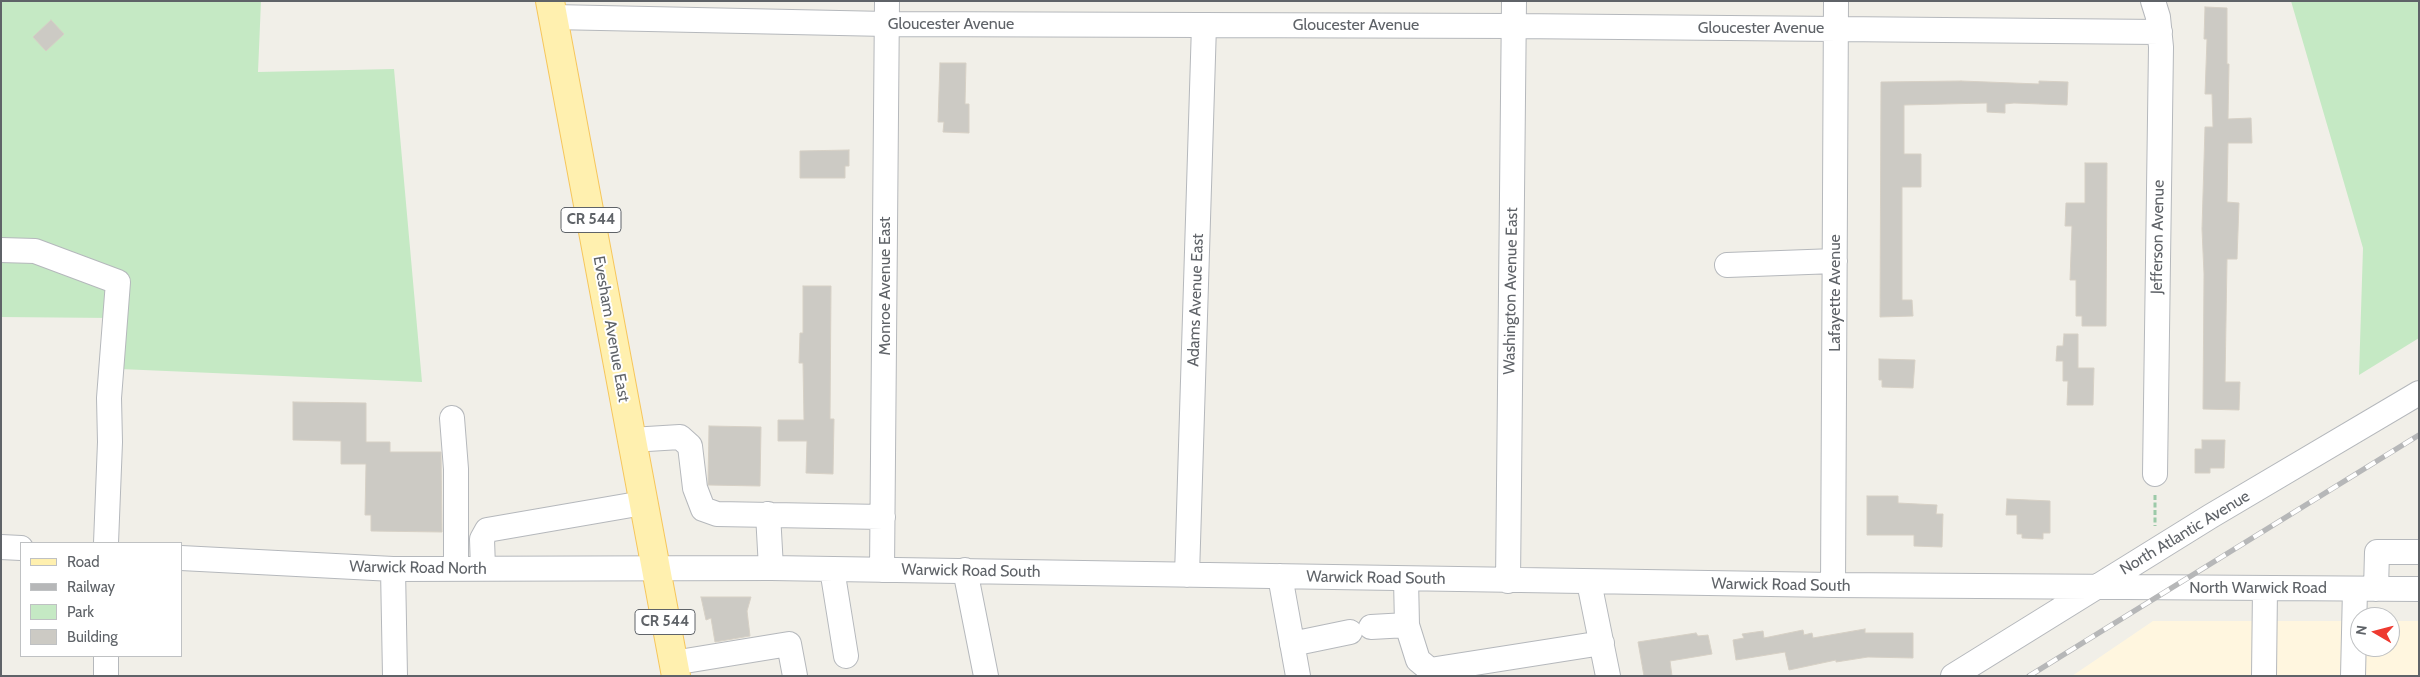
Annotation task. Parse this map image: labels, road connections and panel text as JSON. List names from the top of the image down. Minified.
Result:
{"streets":{"main road":["CR 544","Evesham Avenue East"],"street":["Gloucester Avenue","Jefferson Avenue","Monroe Avenue East","Washington Avenue East","Lafayette Avenue","Adams Avenue East","North Atlantic Avenue","Warwick Road North","Warwick Road South","North Warwick Road"]},"crossings":[["Gloucester Avenue","Jefferson Avenue"],["Gloucester Avenue","Monroe Avenue East"],["Gloucester Avenue","Washington Avenue East"],["Gloucester Avenue","Lafayette Avenue"],["Gloucester Avenue","Adams Avenue East"],["Gloucester Avenue","Evesham Avenue East"],["CR 544","Evesham Avenue East"],["CR 544","Warwick Road North"],["CR 544","Warwick Road South"],["Monroe Avenue East","Warwick Road South"],["Washington Avenue East","Warwick Road South"],["Lafayette Avenue","Warwick Road South"],["Adams Avenue East","Warwick Road South"],["Evesham Avenue East","Warwick Road North"],["Evesham Avenue East","Warwick Road South"],["North Atlantic Avenue","Warwick Road South"],["North Atlantic Avenue","North Warwick Road"],["Warwick Road North","Warwick Road South"],["Warwick Road South","North Warwick Road"]],"legend":["Road","Railway","Park","Building"],"north":"left"}
